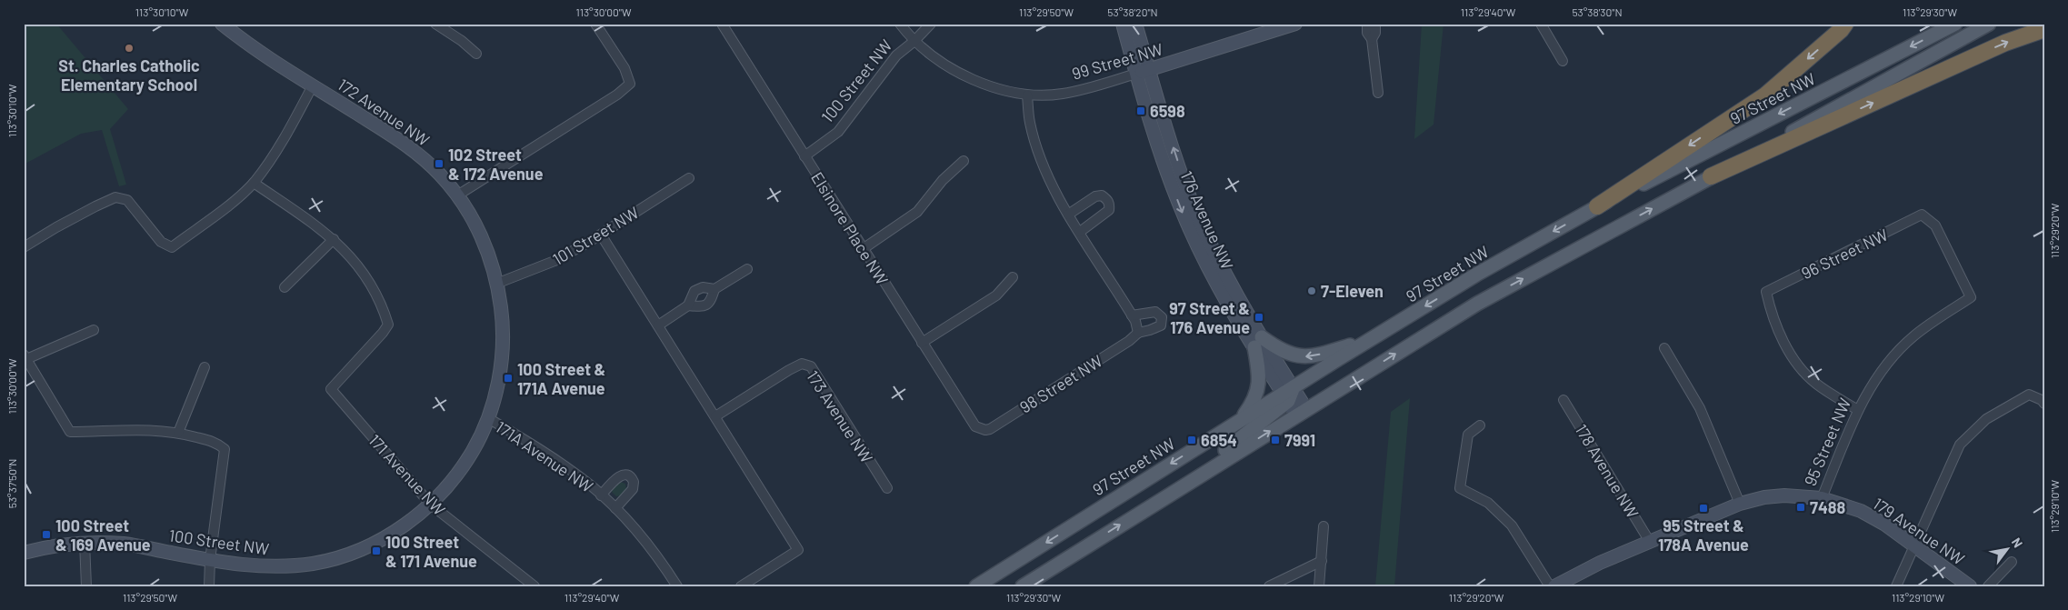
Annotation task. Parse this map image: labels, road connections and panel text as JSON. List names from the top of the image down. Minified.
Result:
{"streets":{"main road":["97 Street NW"],"street":["99 Street NW","100 Street NW","172 Avenue NW","176 Avenue NW","Elsinore Place NW","101 Street NW","96 Street NW","98 Street NW","173 Avenue NW","95 Street NW","171A Avenue NW","178 Avenue NW","171 Avenue NW","179 Avenue NW"]},"crossings":[["99 Street NW","100 Street NW"],["99 Street NW","176 Avenue NW"],["100 Street NW","172 Avenue NW"],["100 Street NW","Elsinore Place NW"],["100 Street NW","171A Avenue NW"],["100 Street NW","171 Avenue NW"],["97 Street NW","176 Avenue NW"],["172 Avenue NW","101 Street NW"],["Elsinore Place NW","98 Street NW"],["96 Street NW","95 Street NW"],["95 Street NW","178 Avenue NW"],["95 Street NW","179 Avenue NW"]],"places":{"other":["St. Charles Catholic Elementary School","7-Eleven"],"transit":["6598","102 Street & 172 Avenue","97 Street & 176 Avenue","100 Street & 171A Avenue","6854","7991","7488","95 Street & 178A Avenue","100 Street & 169 Avenue","100 Street & 171 Avenue"]},"north":"top right","coordinates":["113°30'10\"W","113°30'00\"W","113°29'50\"W","53°38'20\"N","113°29'40\"W","53°38'30\"N","113°29'30\"W","113°29'20\"W","53°37'50\"N","113°29'10\"W"]}
